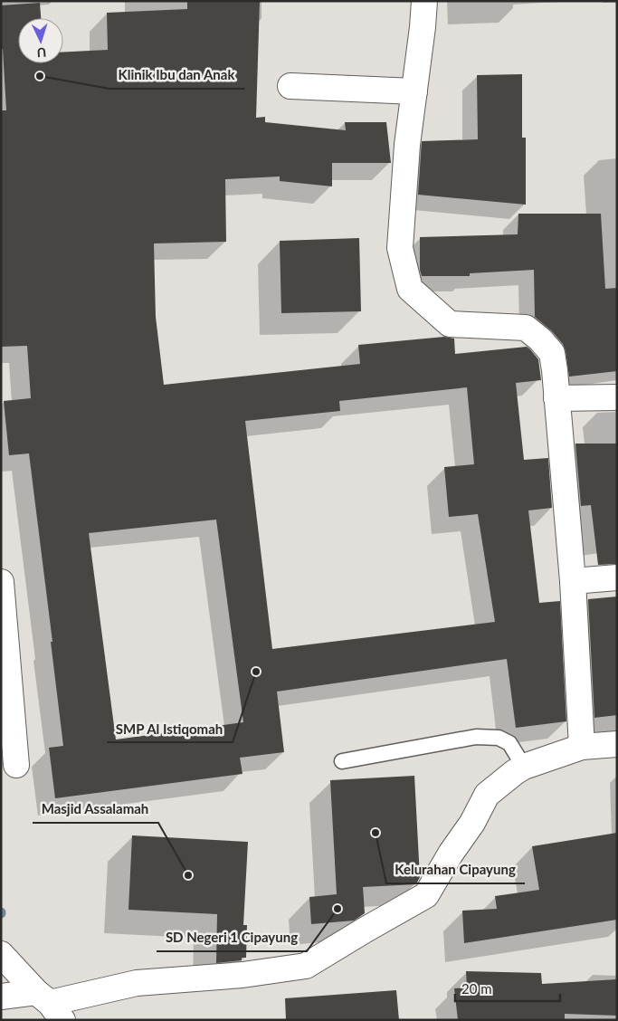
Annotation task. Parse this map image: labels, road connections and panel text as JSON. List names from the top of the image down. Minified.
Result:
{"places":["Klinik Ibu dan Anak","SMP Al Istiqomah","Kelurahan Cipayung","Masjid Assalamah","SD Negeri 1 Cipayung"],"scale_bar":"20 m","north":"bottom"}
